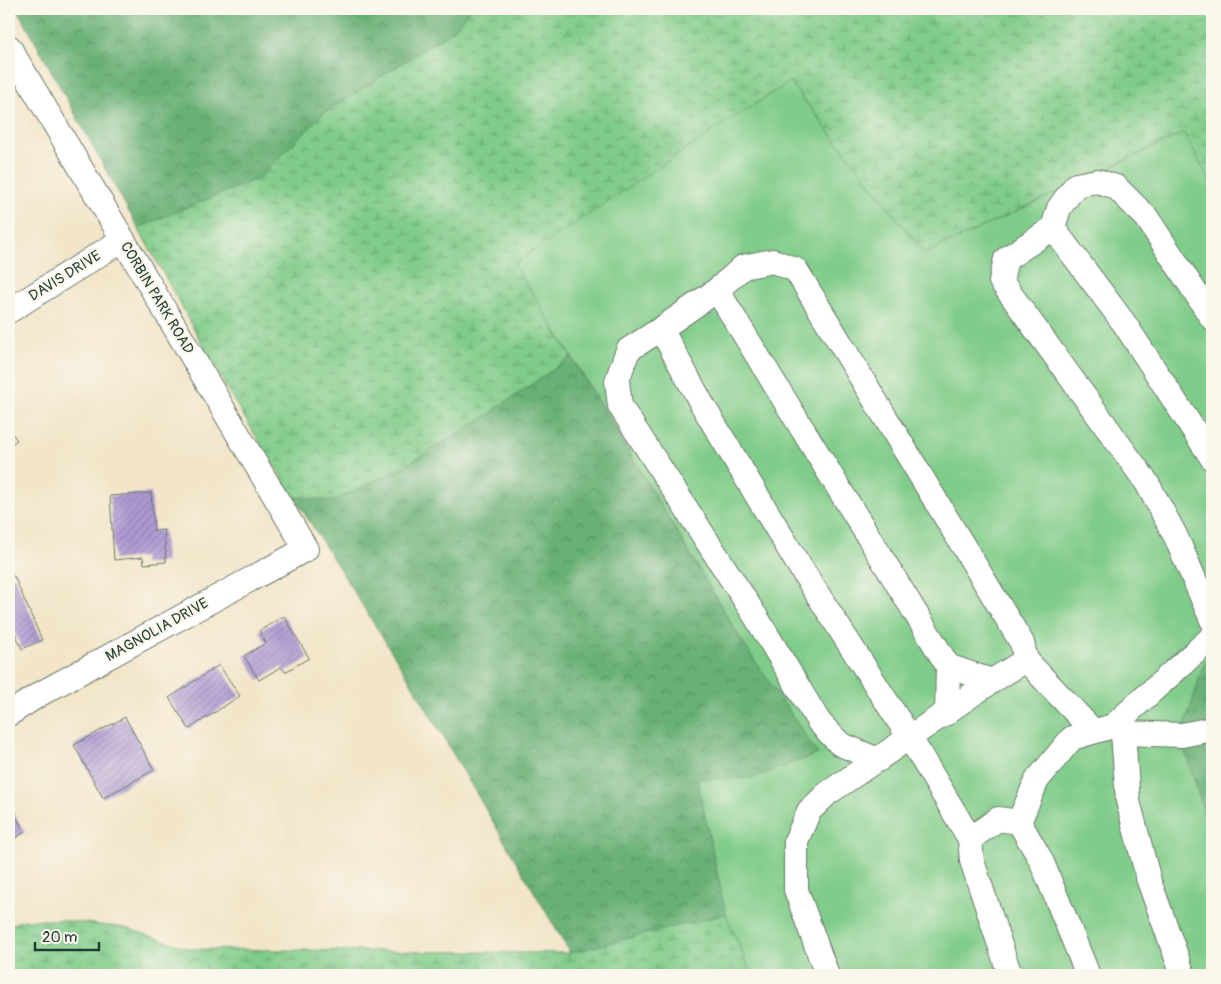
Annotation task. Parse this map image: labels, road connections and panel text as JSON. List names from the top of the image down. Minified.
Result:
{"streets":{"street":["DAVIS DRIVE","CORBIN PARK ROAD","MAGNOLIA DRIVE"]},"crossings":[["DAVIS DRIVE","CORBIN PARK ROAD"],["CORBIN PARK ROAD","MAGNOLIA DRIVE"]],"scale_bar":"20 m"}
